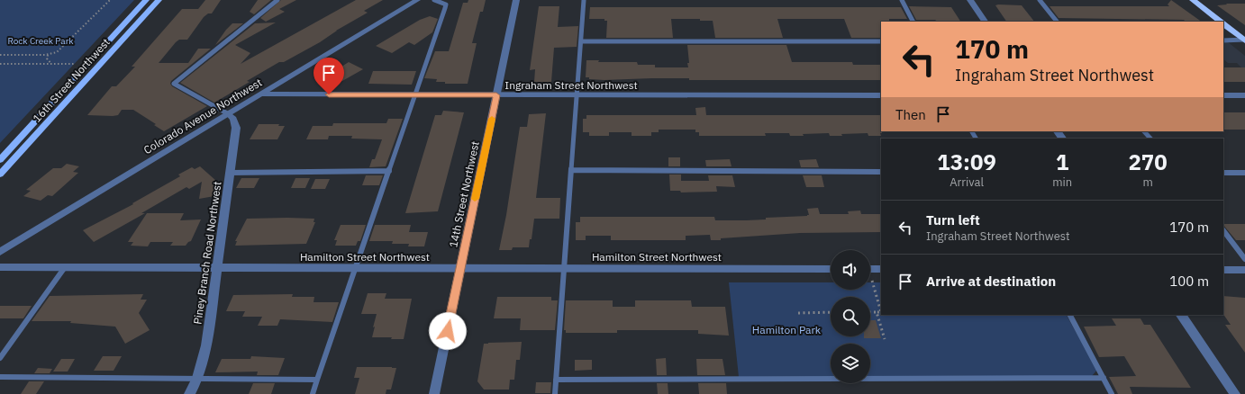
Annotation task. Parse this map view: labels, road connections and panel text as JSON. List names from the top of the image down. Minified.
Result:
{"streets":{"main road":["16th Street Northwest"],"street":["Ingraham Street Northwest","Colorado Avenue Northwest","14th Street Northwest","Piney Branch Road Northwest","Hamilton Street Northwest"]},"crossings":[["Ingraham Street Northwest","Colorado Avenue Northwest"],["Ingraham Street Northwest","14th Street Northwest"],["Colorado Avenue Northwest","Piney Branch Road Northwest"],["14th Street Northwest","Hamilton Street Northwest"],["Piney Branch Road Northwest","Hamilton Street Northwest"]],"parks":["Rock Creek Park","Hamilton Park"],"page":{"turn":["170 m","Ingraham Street Northwest"],"then":"Then","eta":["13:09","Arrival","1","min","270","m"],"list":[{"name":"Turn left","note":"Ingraham Street Northwest","value":"170 m"},{"name":"Arrive at destination","value":"100 m"}]}}
